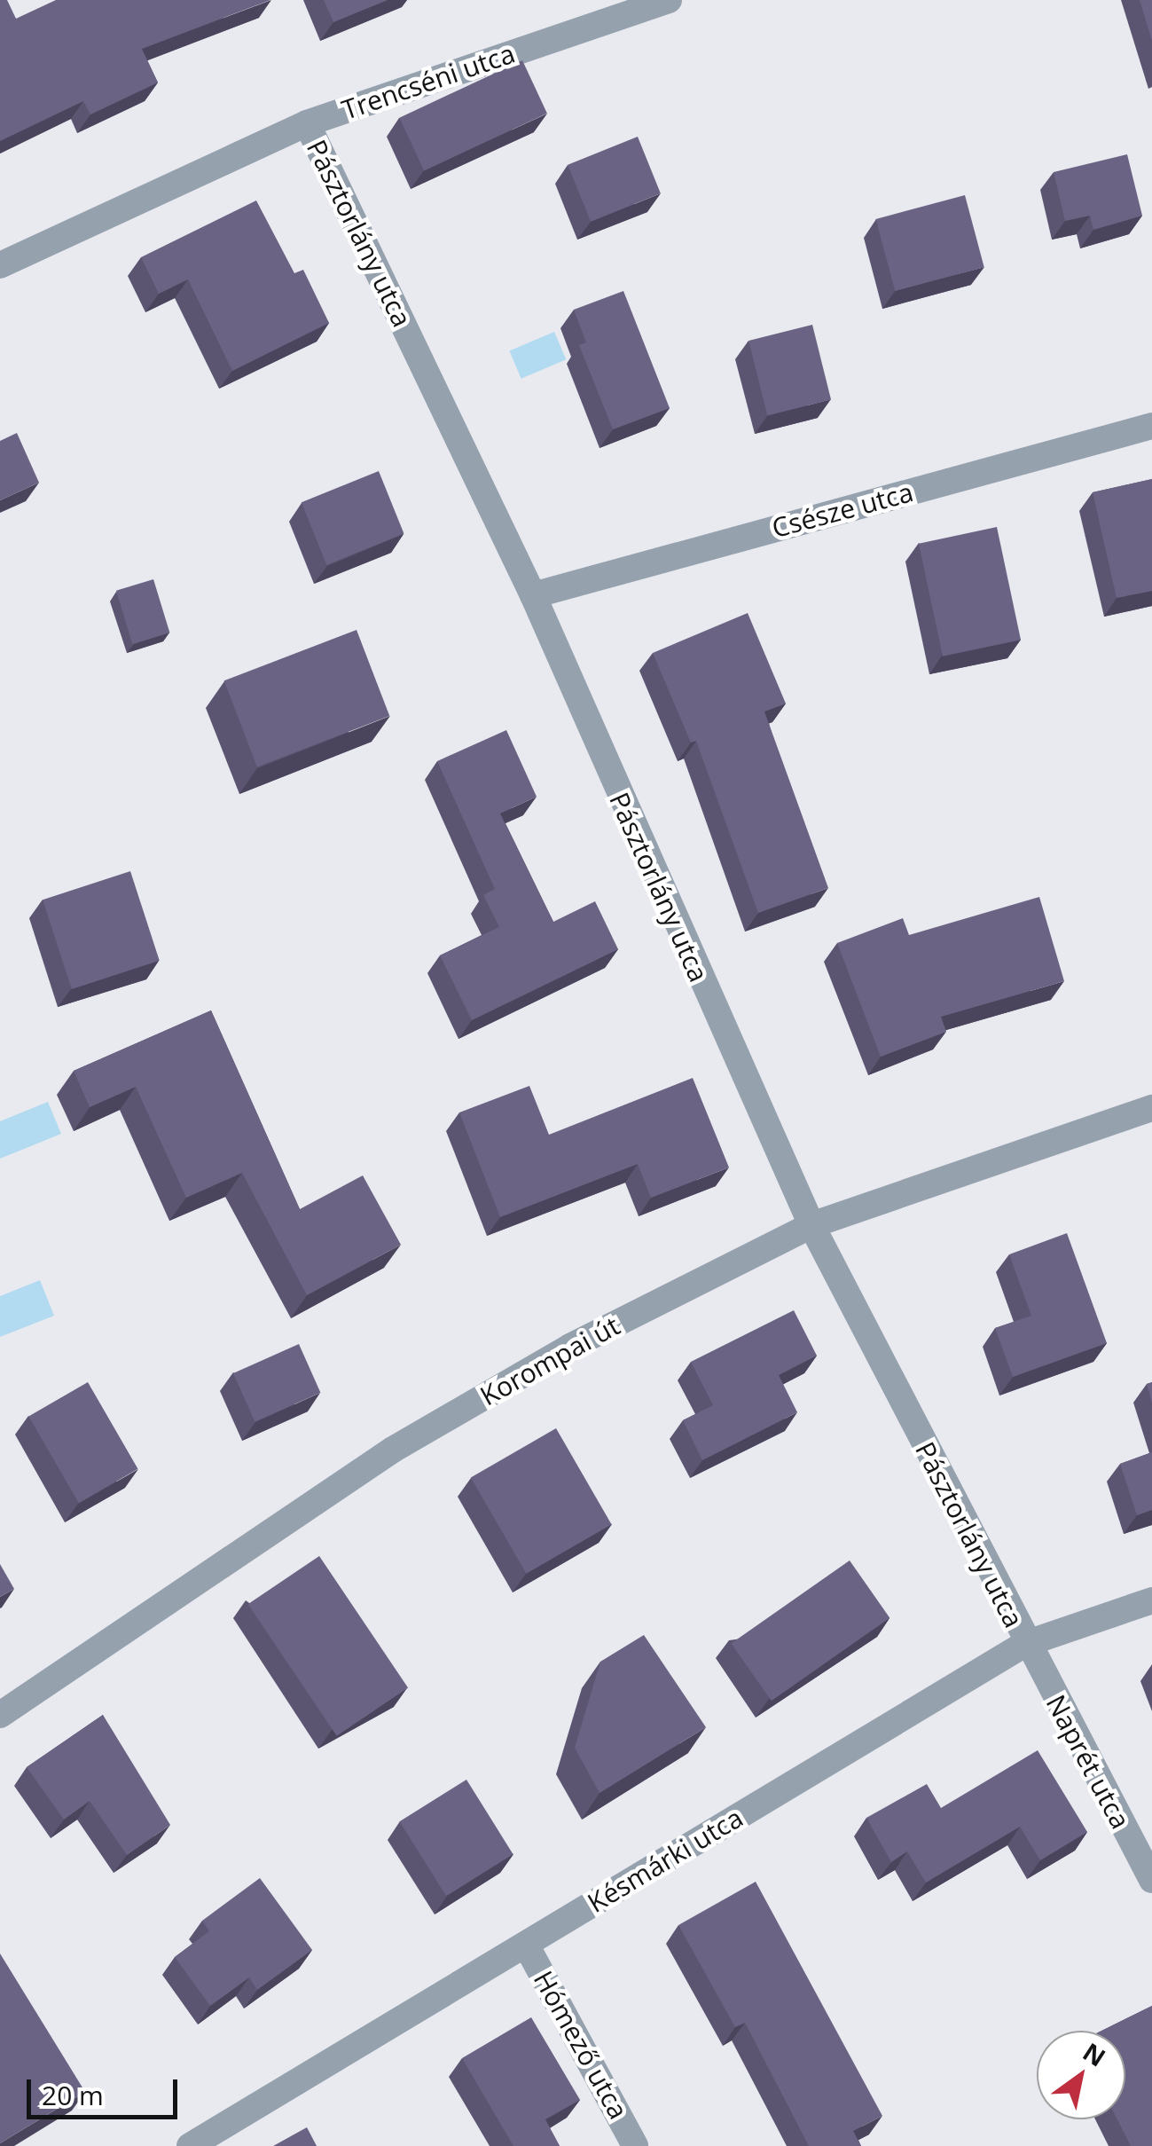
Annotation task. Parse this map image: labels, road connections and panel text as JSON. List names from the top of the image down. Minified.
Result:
{"streets":{"street":["Trencséni utca","Pásztorlány utca","Csésze utca","Korompai út","Naprét utca","Késmárki utca","Hómező utca"]},"crossings":[["Trencséni utca","Pásztorlány utca"],["Pásztorlány utca","Csésze utca"],["Pásztorlány utca","Korompai út"],["Pásztorlány utca","Naprét utca"],["Pásztorlány utca","Késmárki utca"],["Naprét utca","Késmárki utca"],["Késmárki utca","Hómező utca"]],"scale_bar":"20 m","north":"top right"}
